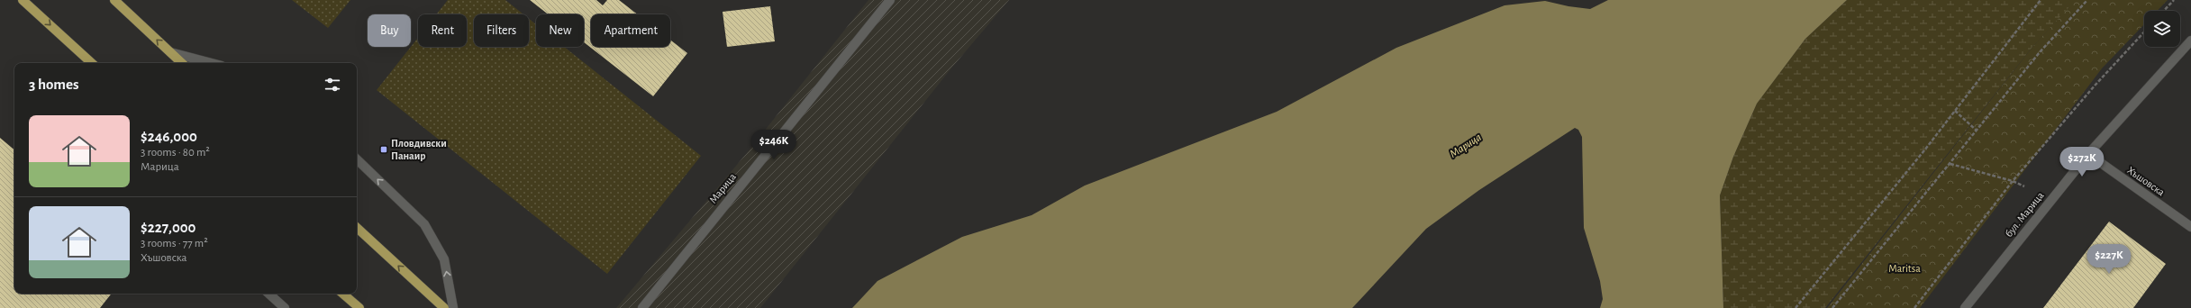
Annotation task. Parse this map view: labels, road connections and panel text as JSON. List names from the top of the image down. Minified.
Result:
{"streets":{"street":["Хъшовска","Марица","бул. Марица"]},"crossings":[["Хъшовска","бул. Марица"]],"water":["Марица"],"parks":["Maritsa"],"places":{"transit":["Пловдивски Панаир"]},"page":{"chip":["Buy","Rent","Filters","New","Apartment"],"heading":"3 homes","list":[{"name":"$246,000","note":"3 rooms · 80 m² · Марица"},{"name":"$227,000","note":"3 rooms · 77 m² · Хъшовска"}],"price":["$246K","$272K","$227K"]}}
